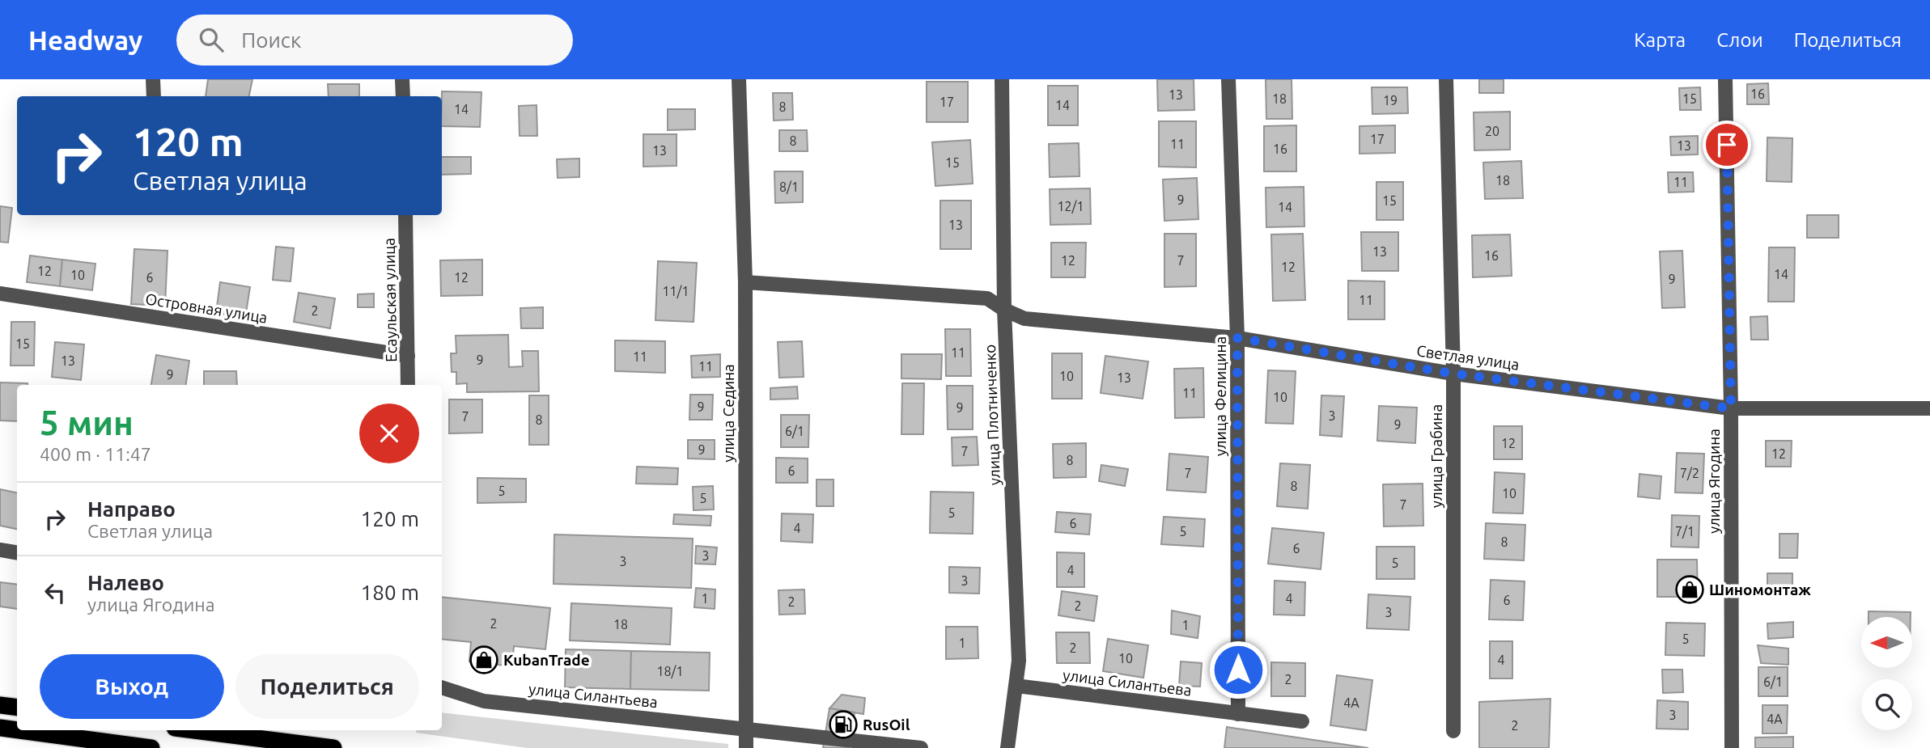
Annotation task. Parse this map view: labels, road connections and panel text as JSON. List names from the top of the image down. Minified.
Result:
{"streets":{"street":["Есаульская улица","Островная улица","Светлая улица","улица Фелицина","улица Седина","улица Плотниченко","улица Грабина","улица Ягодина","улица Силантьева"]},"crossings":[["Есаульская улица","Островная улица"],["Светлая улица","улица Фелицина"],["Светлая улица","улица Седина"],["Светлая улица","улица Плотниченко"],["Светлая улица","улица Грабина"],["Светлая улица","улица Ягодина"],["улица Фелицина","улица Силантьева"],["улица Седина","улица Силантьева"],["улица Плотниченко","улица Силантьева"]],"places":{"shop":["Шиномонтаж","KubanTrade"],"fuel station":["RusOil"]},"house_numbers":["16","13","18","15","19","17","14","8","14","20","17","8","11","13","16","13","15","18","11","8/1","9","15","12/1","14","13","13","16","12","7","12","12","14","10","6","12","9","11/1","11","2","15","11","11","9","13","11","9","10","13","11","10","9","9","3","7","8","9","6/1","12","9","7","12","8","6","7","7/2","8","5","10","5","7","5","6","4","5","7/1","8","6","3","3","5","4","3","1","4","6","2","2","3","2","18","1","5","1","2","10","4","18/1","2","6/1","4А","3","4А","2"],"north":"left","page":{"header":"Headway","search":"Поиск","nav":["Карта","Слои","Поделиться"],"turn":["120 m","Светлая улица"],"heading":["5 мин","400 m · 11:47"],"list":[{"name":"Направо","note":"Светлая улица","value":"120 m"},{"name":"Налево","note":"улица Ягодина","value":"180 m"}],"buttons":["Выход","Поделиться"]}}
